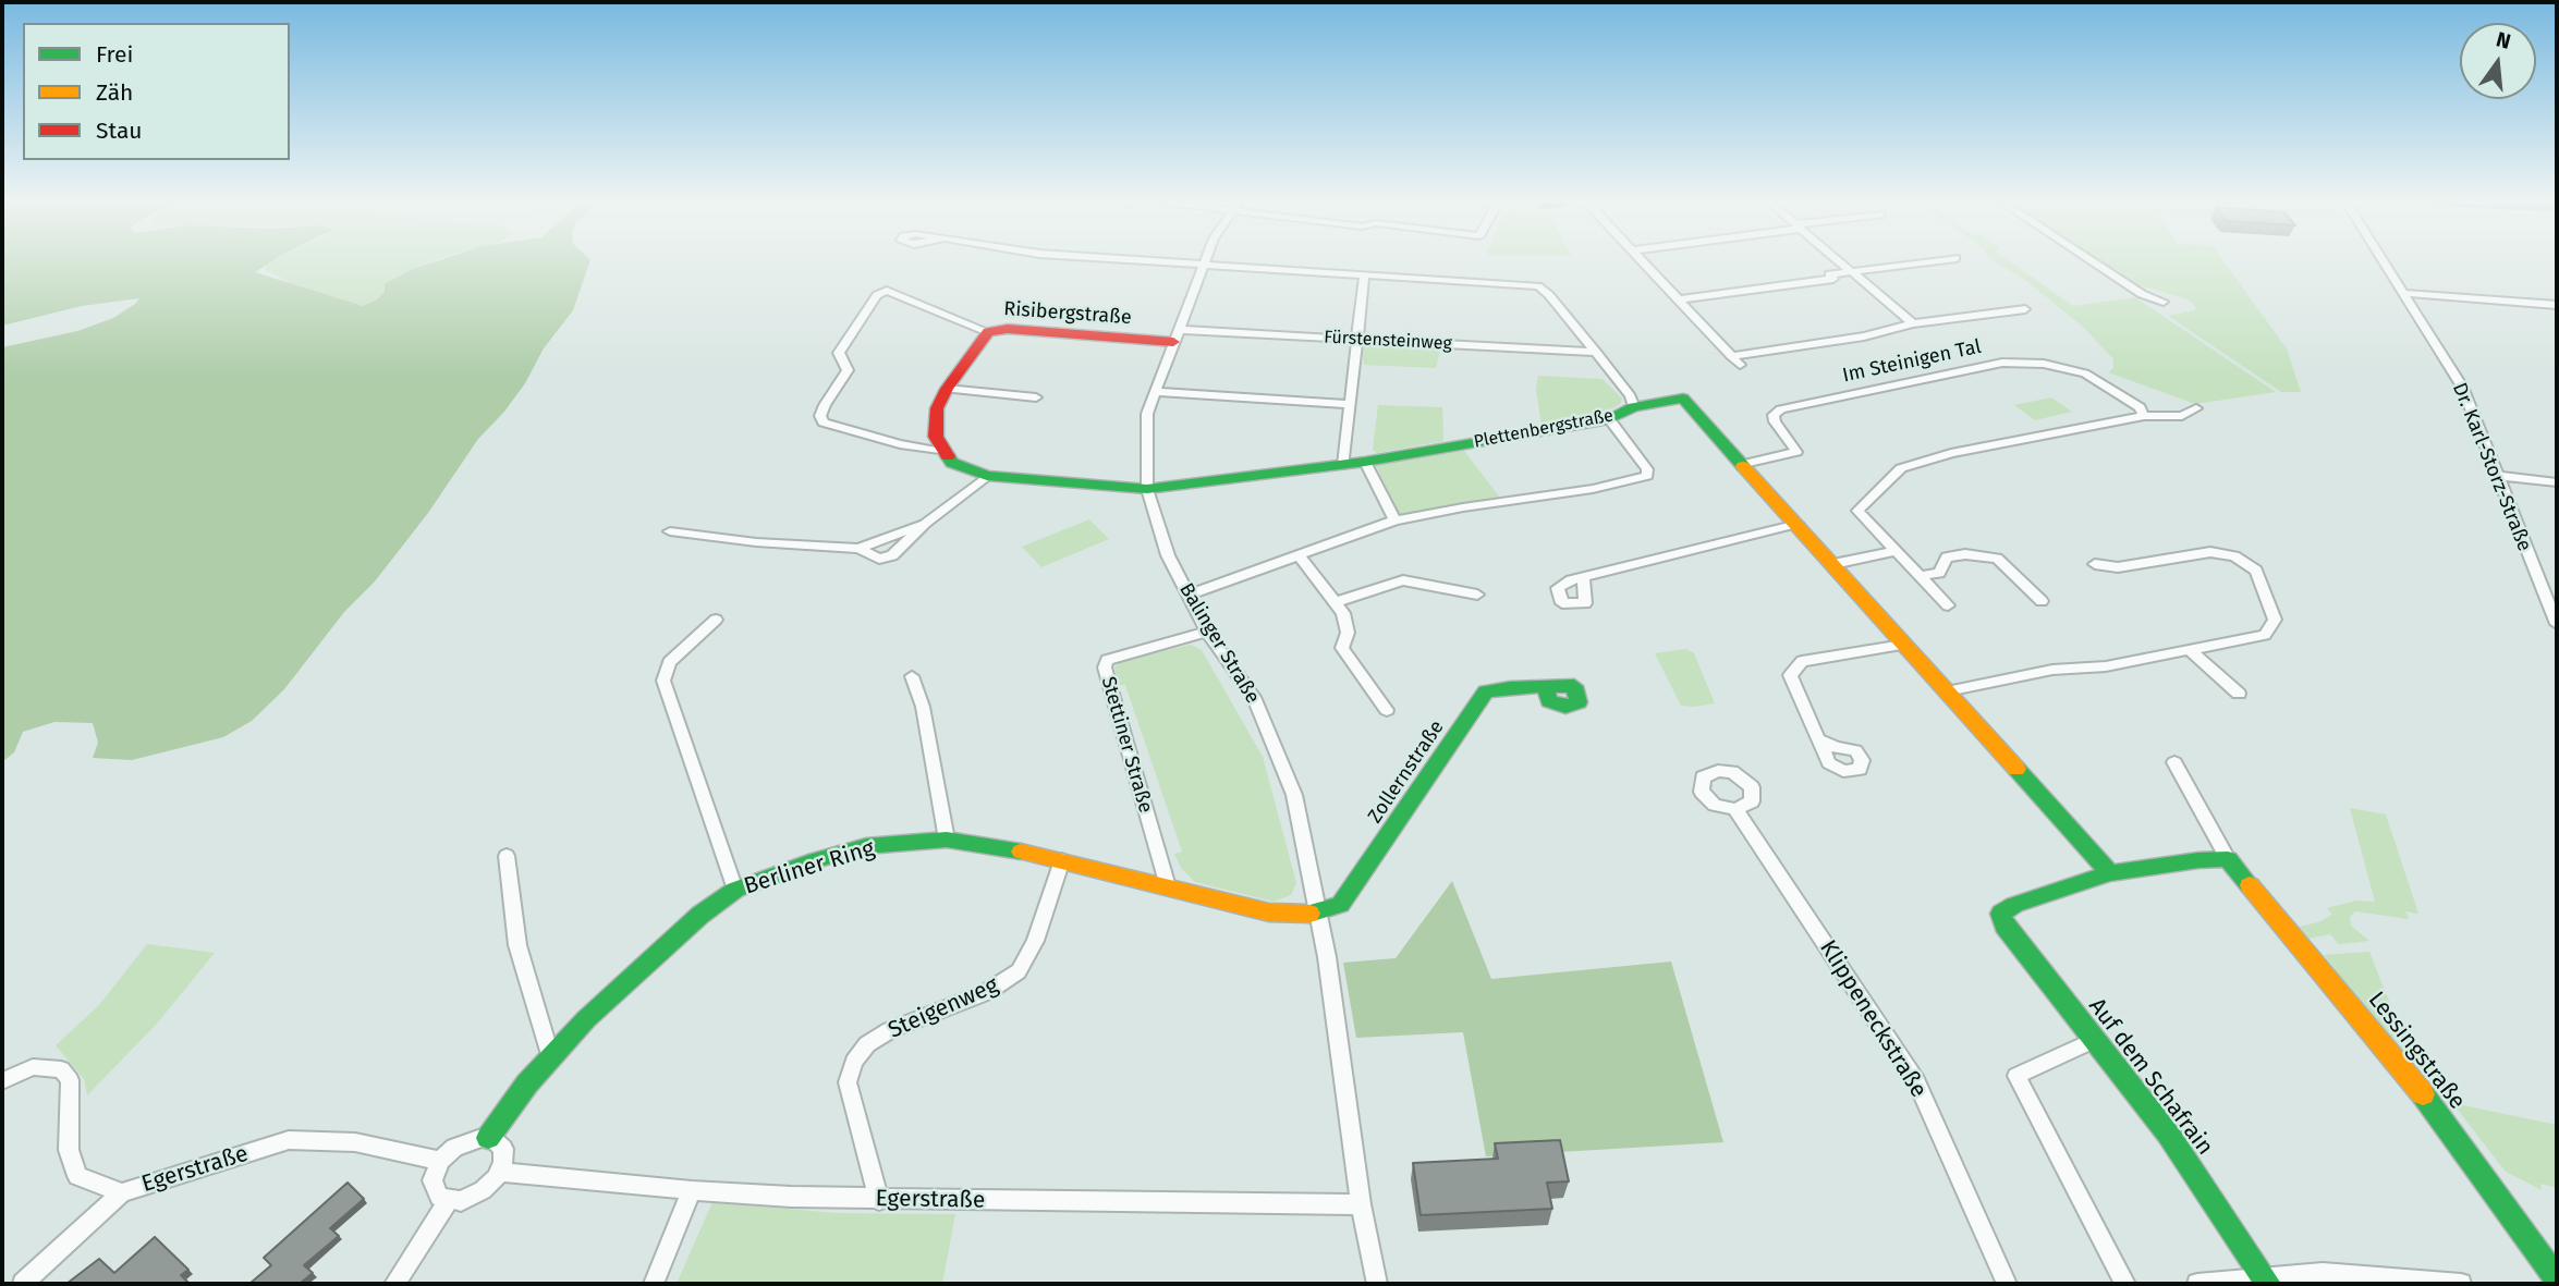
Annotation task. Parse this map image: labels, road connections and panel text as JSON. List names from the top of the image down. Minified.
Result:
{"streets":{"street":["Risibergstraße","Fürstensteinweg","Im Steinigen Tal","Plettenbergstraße","Dr. Karl-Storz-Straße","Balinger Straße","Stettiner Straße","Zollernstraße","Berliner Ring","Steigenweg","Klippeneckstraße","Lessingstraße","Auf dem Schafrain","Egerstraße"]},"crossings":[["Risibergstraße","Fürstensteinweg"],["Risibergstraße","Balinger Straße"],["Fürstensteinweg","Plettenbergstraße"],["Fürstensteinweg","Balinger Straße"],["Plettenbergstraße","Balinger Straße"],["Balinger Straße","Stettiner Straße"],["Balinger Straße","Zollernstraße"],["Balinger Straße","Berliner Ring"],["Balinger Straße","Egerstraße"],["Stettiner Straße","Berliner Ring"],["Zollernstraße","Berliner Ring"],["Berliner Ring","Steigenweg"],["Berliner Ring","Egerstraße"],["Steigenweg","Egerstraße"]],"legend":["Frei","Zäh","Stau"],"north":"top"}
